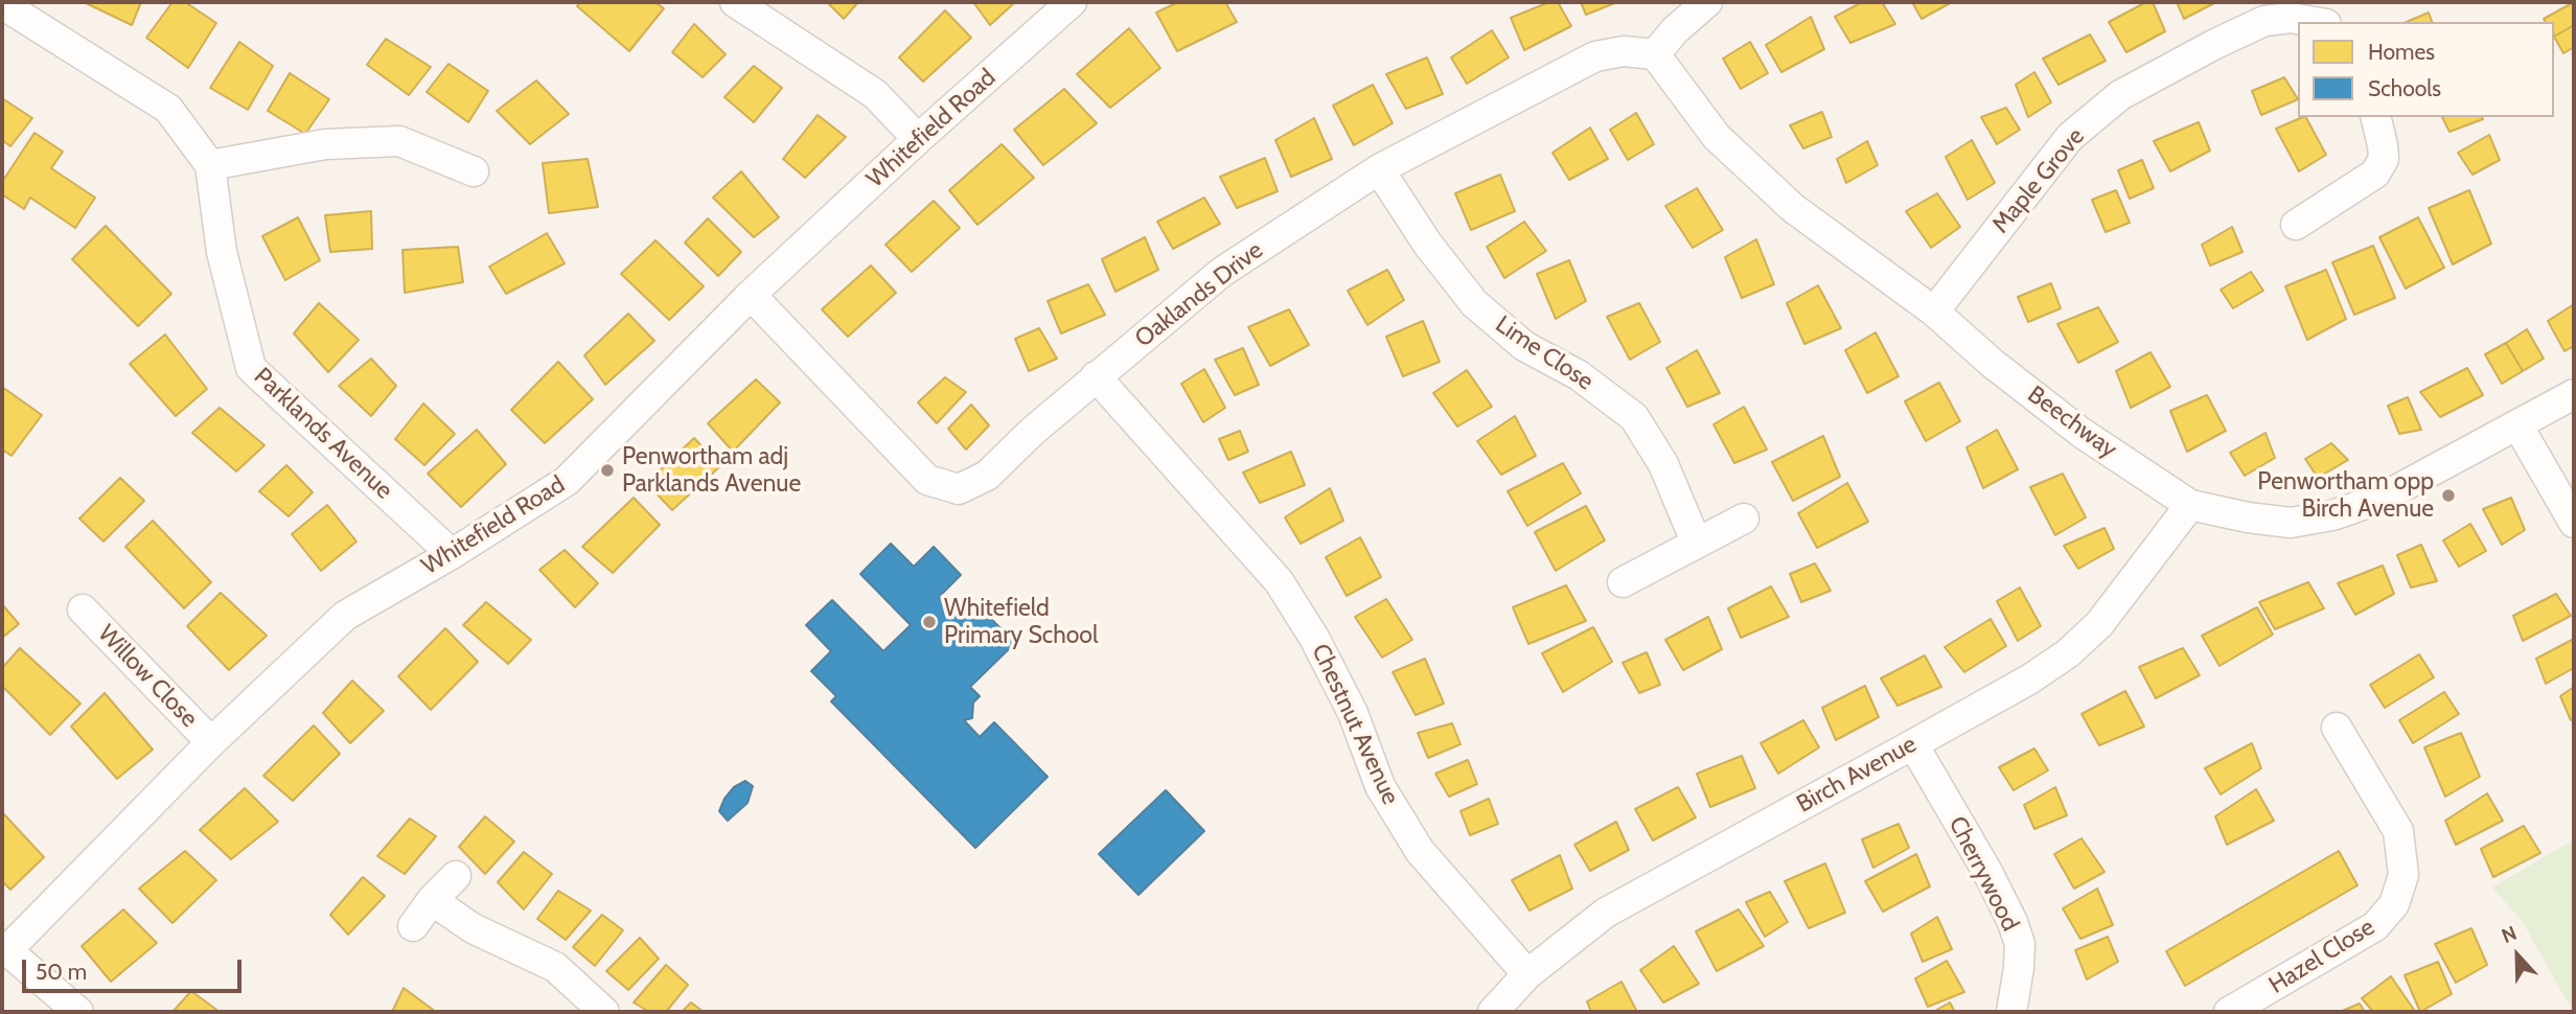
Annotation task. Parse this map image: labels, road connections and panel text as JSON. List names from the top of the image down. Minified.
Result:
{"streets":{"street":["Whitefield Road","Maple Grove","Oaklands Drive","Lime Close","Beechway","Parklands Avenue","Willow Close","Chestnut Avenue","Birch Avenue","Cherrywood","Hazel Close"]},"crossings":[["Whitefield Road","Oaklands Drive"],["Whitefield Road","Parklands Avenue"],["Whitefield Road","Willow Close"],["Maple Grove","Beechway"],["Oaklands Drive","Lime Close"],["Oaklands Drive","Beechway"],["Oaklands Drive","Chestnut Avenue"],["Beechway","Birch Avenue"],["Chestnut Avenue","Birch Avenue"],["Birch Avenue","Cherrywood"]],"places":["Penwortham adj Parklands Avenue","Penwortham opp Birch Avenue","Whitefield Primary School"],"legend":["Homes","Schools"],"scale_bar":"50 m","north":"top"}
